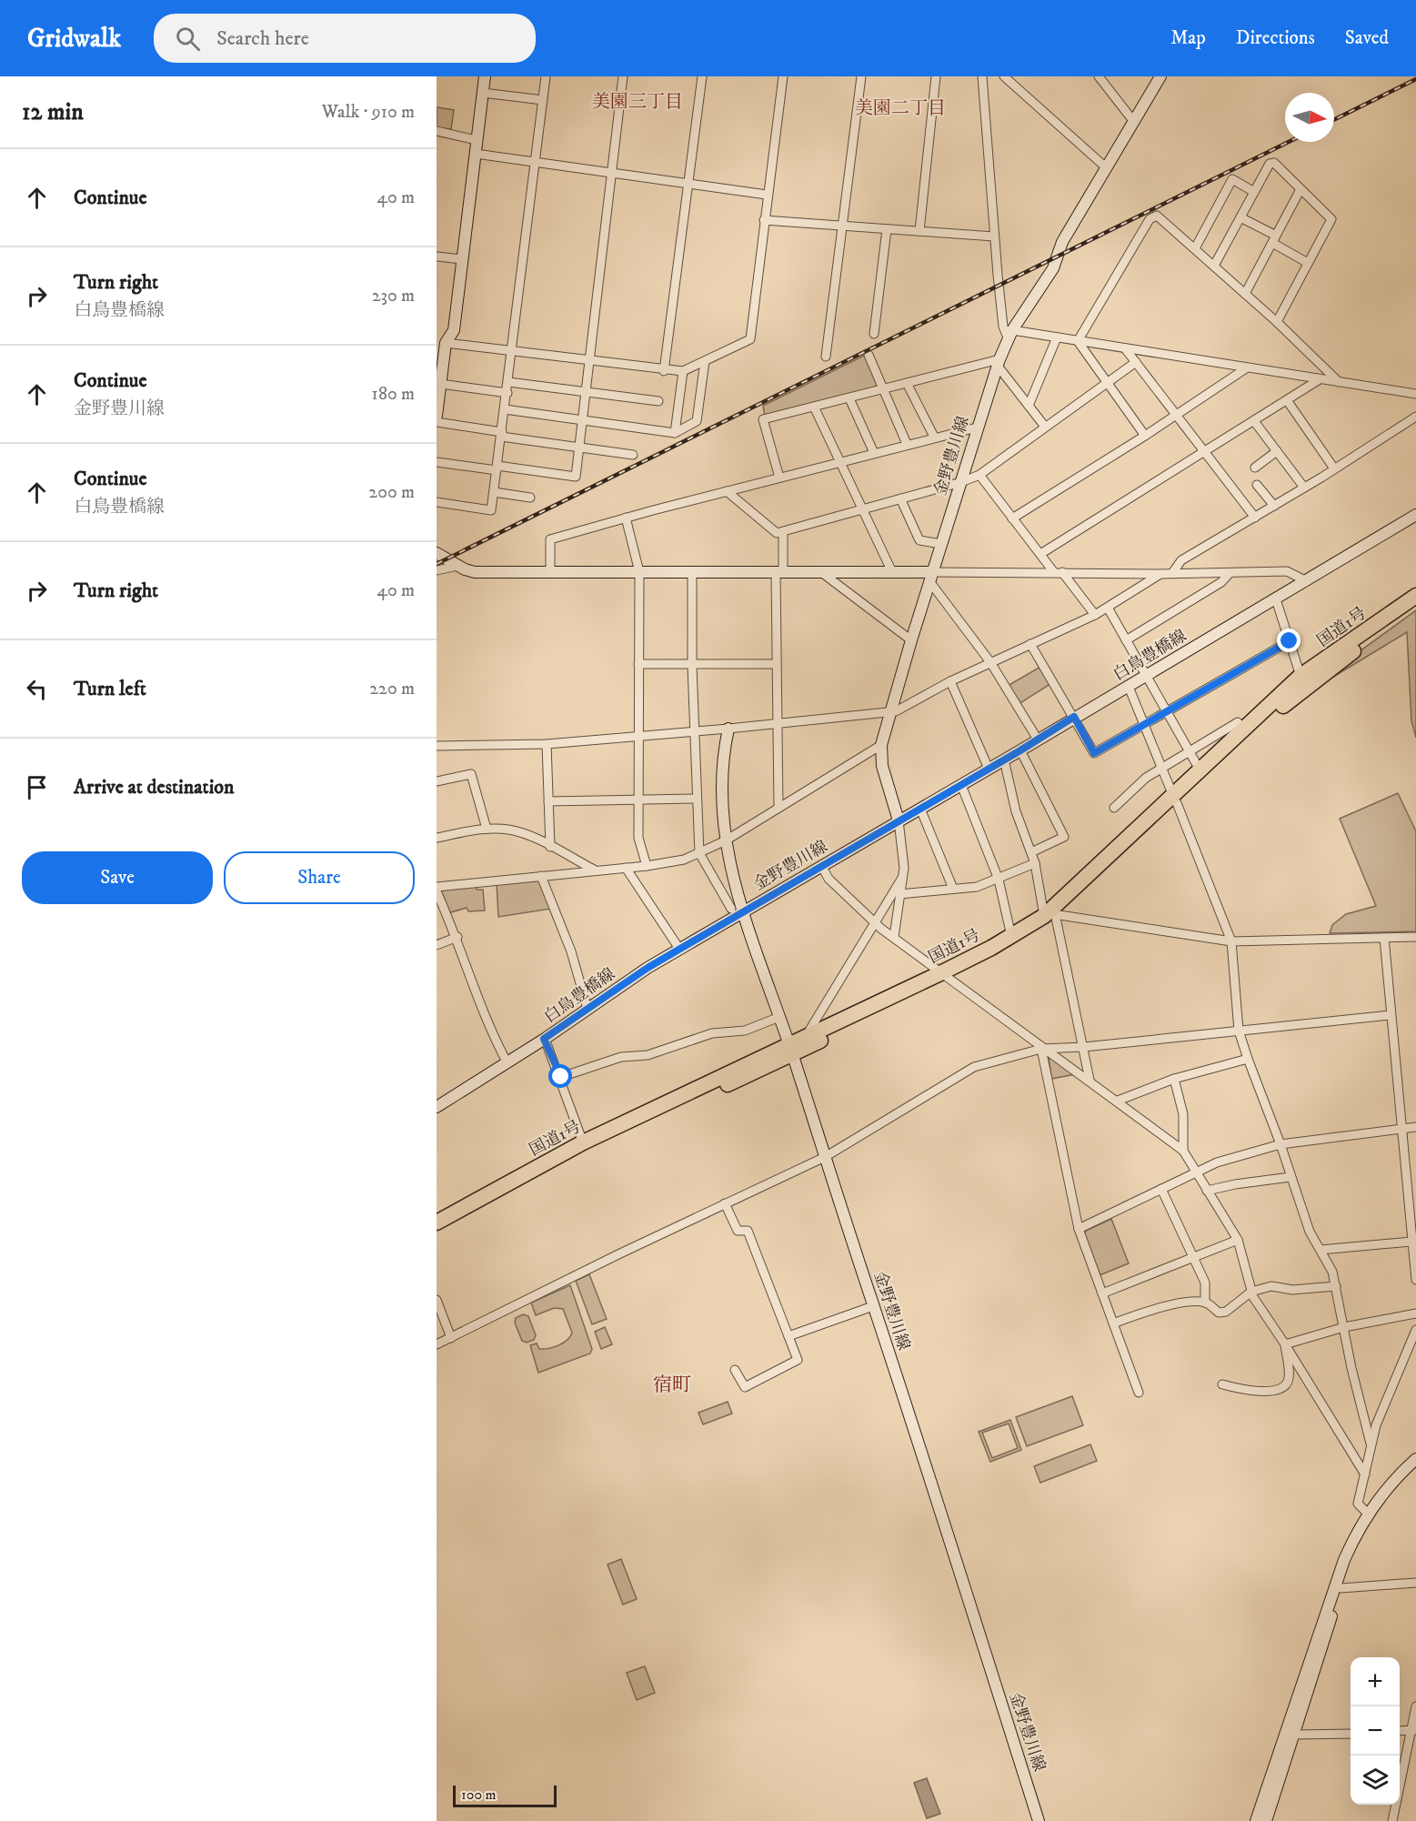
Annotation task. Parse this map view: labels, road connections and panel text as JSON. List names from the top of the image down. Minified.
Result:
{"streets":{"highway":["国道1号"],"main road":["金野豊川線","白鳥豊橋線"]},"crossings":[["金野豊川線","国道1号"],["金野豊川線","白鳥豊橋線"]],"districts":["美園三丁目","美園二丁目","宿町"],"scale_bar":"100 m","north":"right","page":{"header":"Gridwalk","search":"Search here","nav":["Map","Directions","Saved"],"heading":["12 min","Walk · 910 m"],"list":[["Continue","40 m"],["Turn right","白鳥豊橋線","230 m"],["Continue","金野豊川線","180 m"],["Continue","白鳥豊橋線","200 m"],["Turn right","40 m"],["Turn left","220 m"],"Arrive at destination"],"buttons":["Save","Share"],"map_buttons":["+","−"],"scale":"100 m"}}
